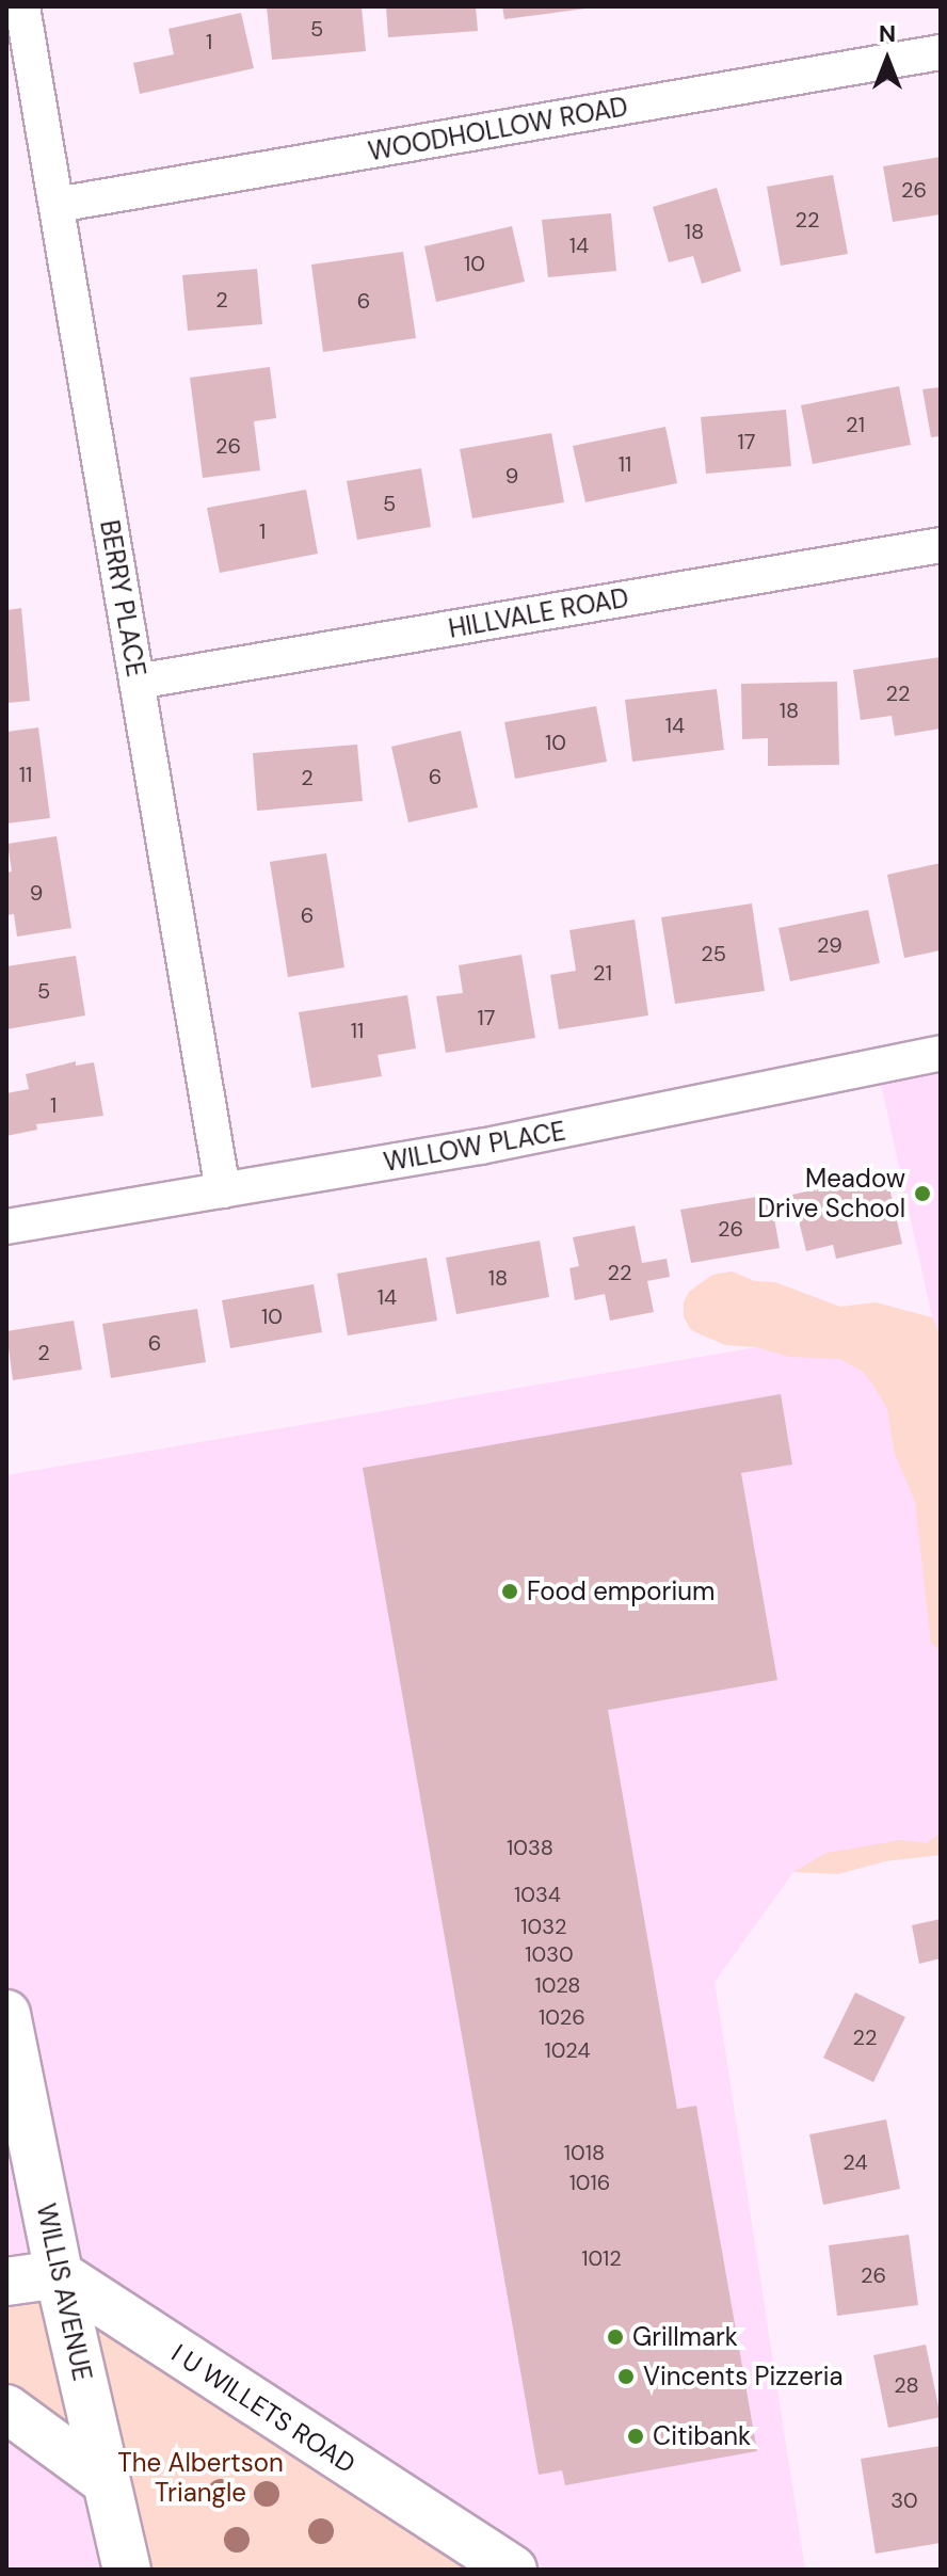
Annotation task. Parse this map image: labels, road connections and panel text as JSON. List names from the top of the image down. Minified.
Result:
{"streets":{"main road":["WILLIS AVENUE","I U WILLETS ROAD"],"street":["WOODHOLLOW ROAD","BERRY PLACE","HILLVALE ROAD","WILLOW PLACE"]},"crossings":[["WOODHOLLOW ROAD","BERRY PLACE"],["BERRY PLACE","HILLVALE ROAD"],["BERRY PLACE","WILLOW PLACE"],["WILLIS AVENUE","I U WILLETS ROAD"]],"parks":["The Albertson Triangle"],"places":["Meadow Drive School","Food emporium","Grillmark","Vincents Pizzeria","Citibank"],"house_numbers":["5","1","26","22","18","14","10","2","6","21","17","26","11","9","5","1","22","18","14","10","11","6","2","9","6","29","25","21","5","17","11","1","26","22","18","14","10","6","2","1038","1034","1032","1030","1028","1026","22","1024","1018","24","1016","1012","26","28","30"],"north":"top"}
